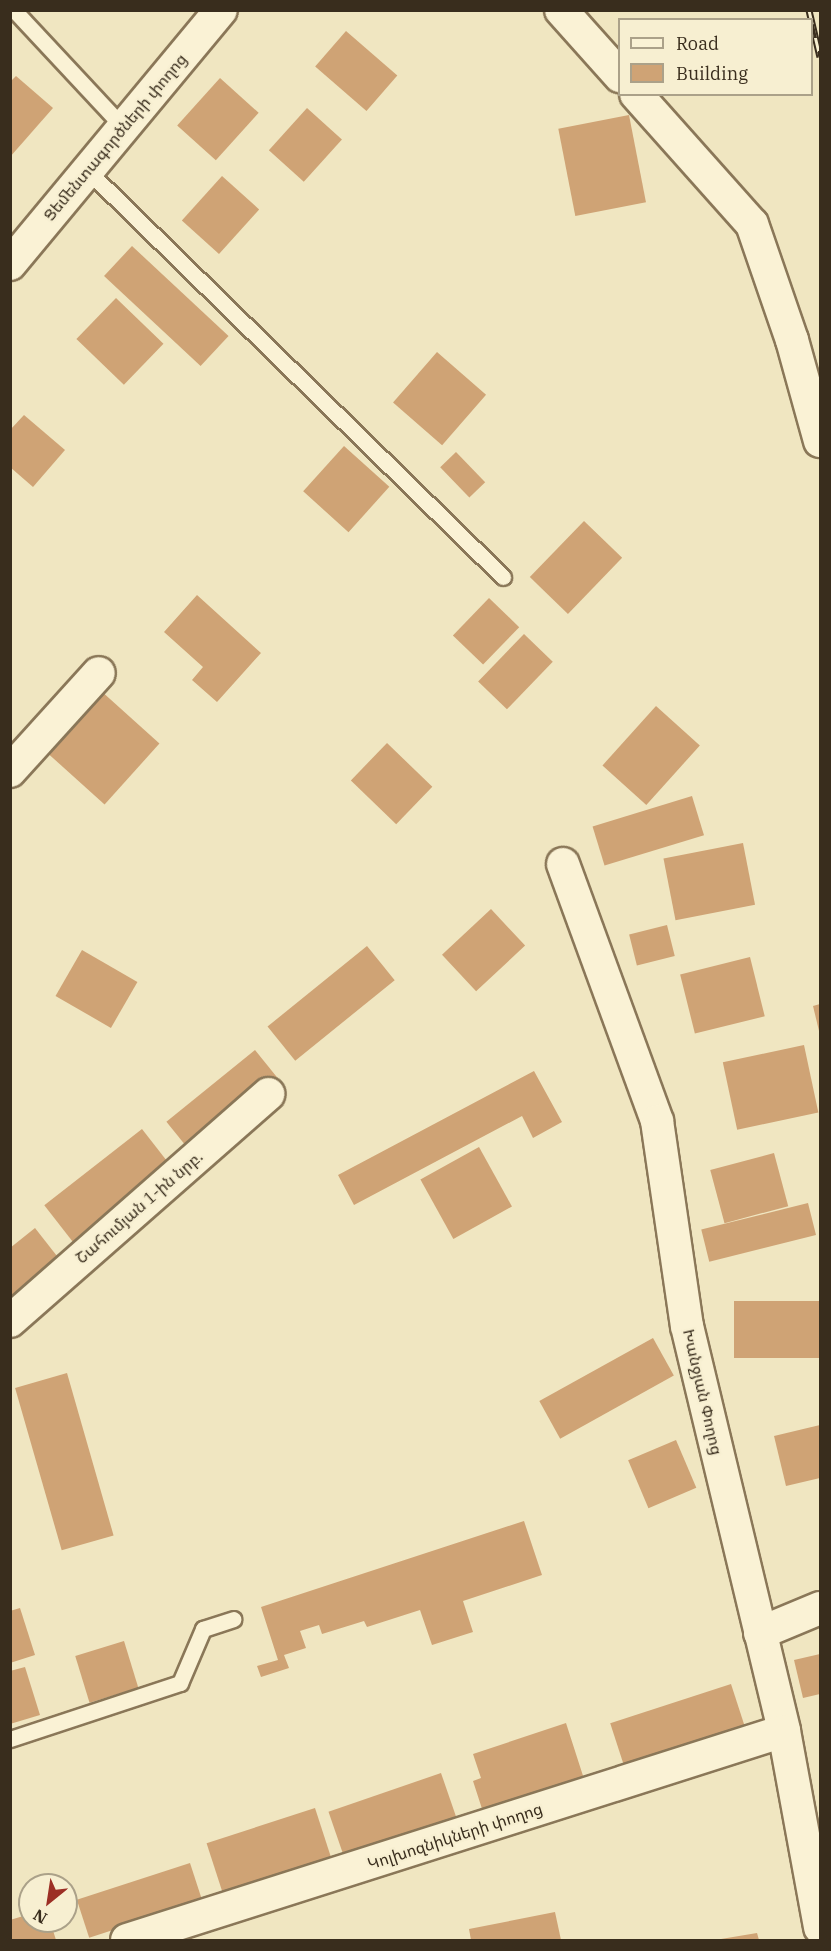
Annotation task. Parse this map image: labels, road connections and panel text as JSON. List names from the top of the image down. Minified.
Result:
{"streets":{"street":["Ցեմենտագործների փողոց","Շահումյան 1-ին նրբ.","Խանջյան Փողոց","Կոլխոզնիկների փողոց"]},"crossings":[["Խանջյան Փողոց","Կոլխոզնիկների փողոց"]],"legend":["Road","Building"],"north":"bottom left"}
